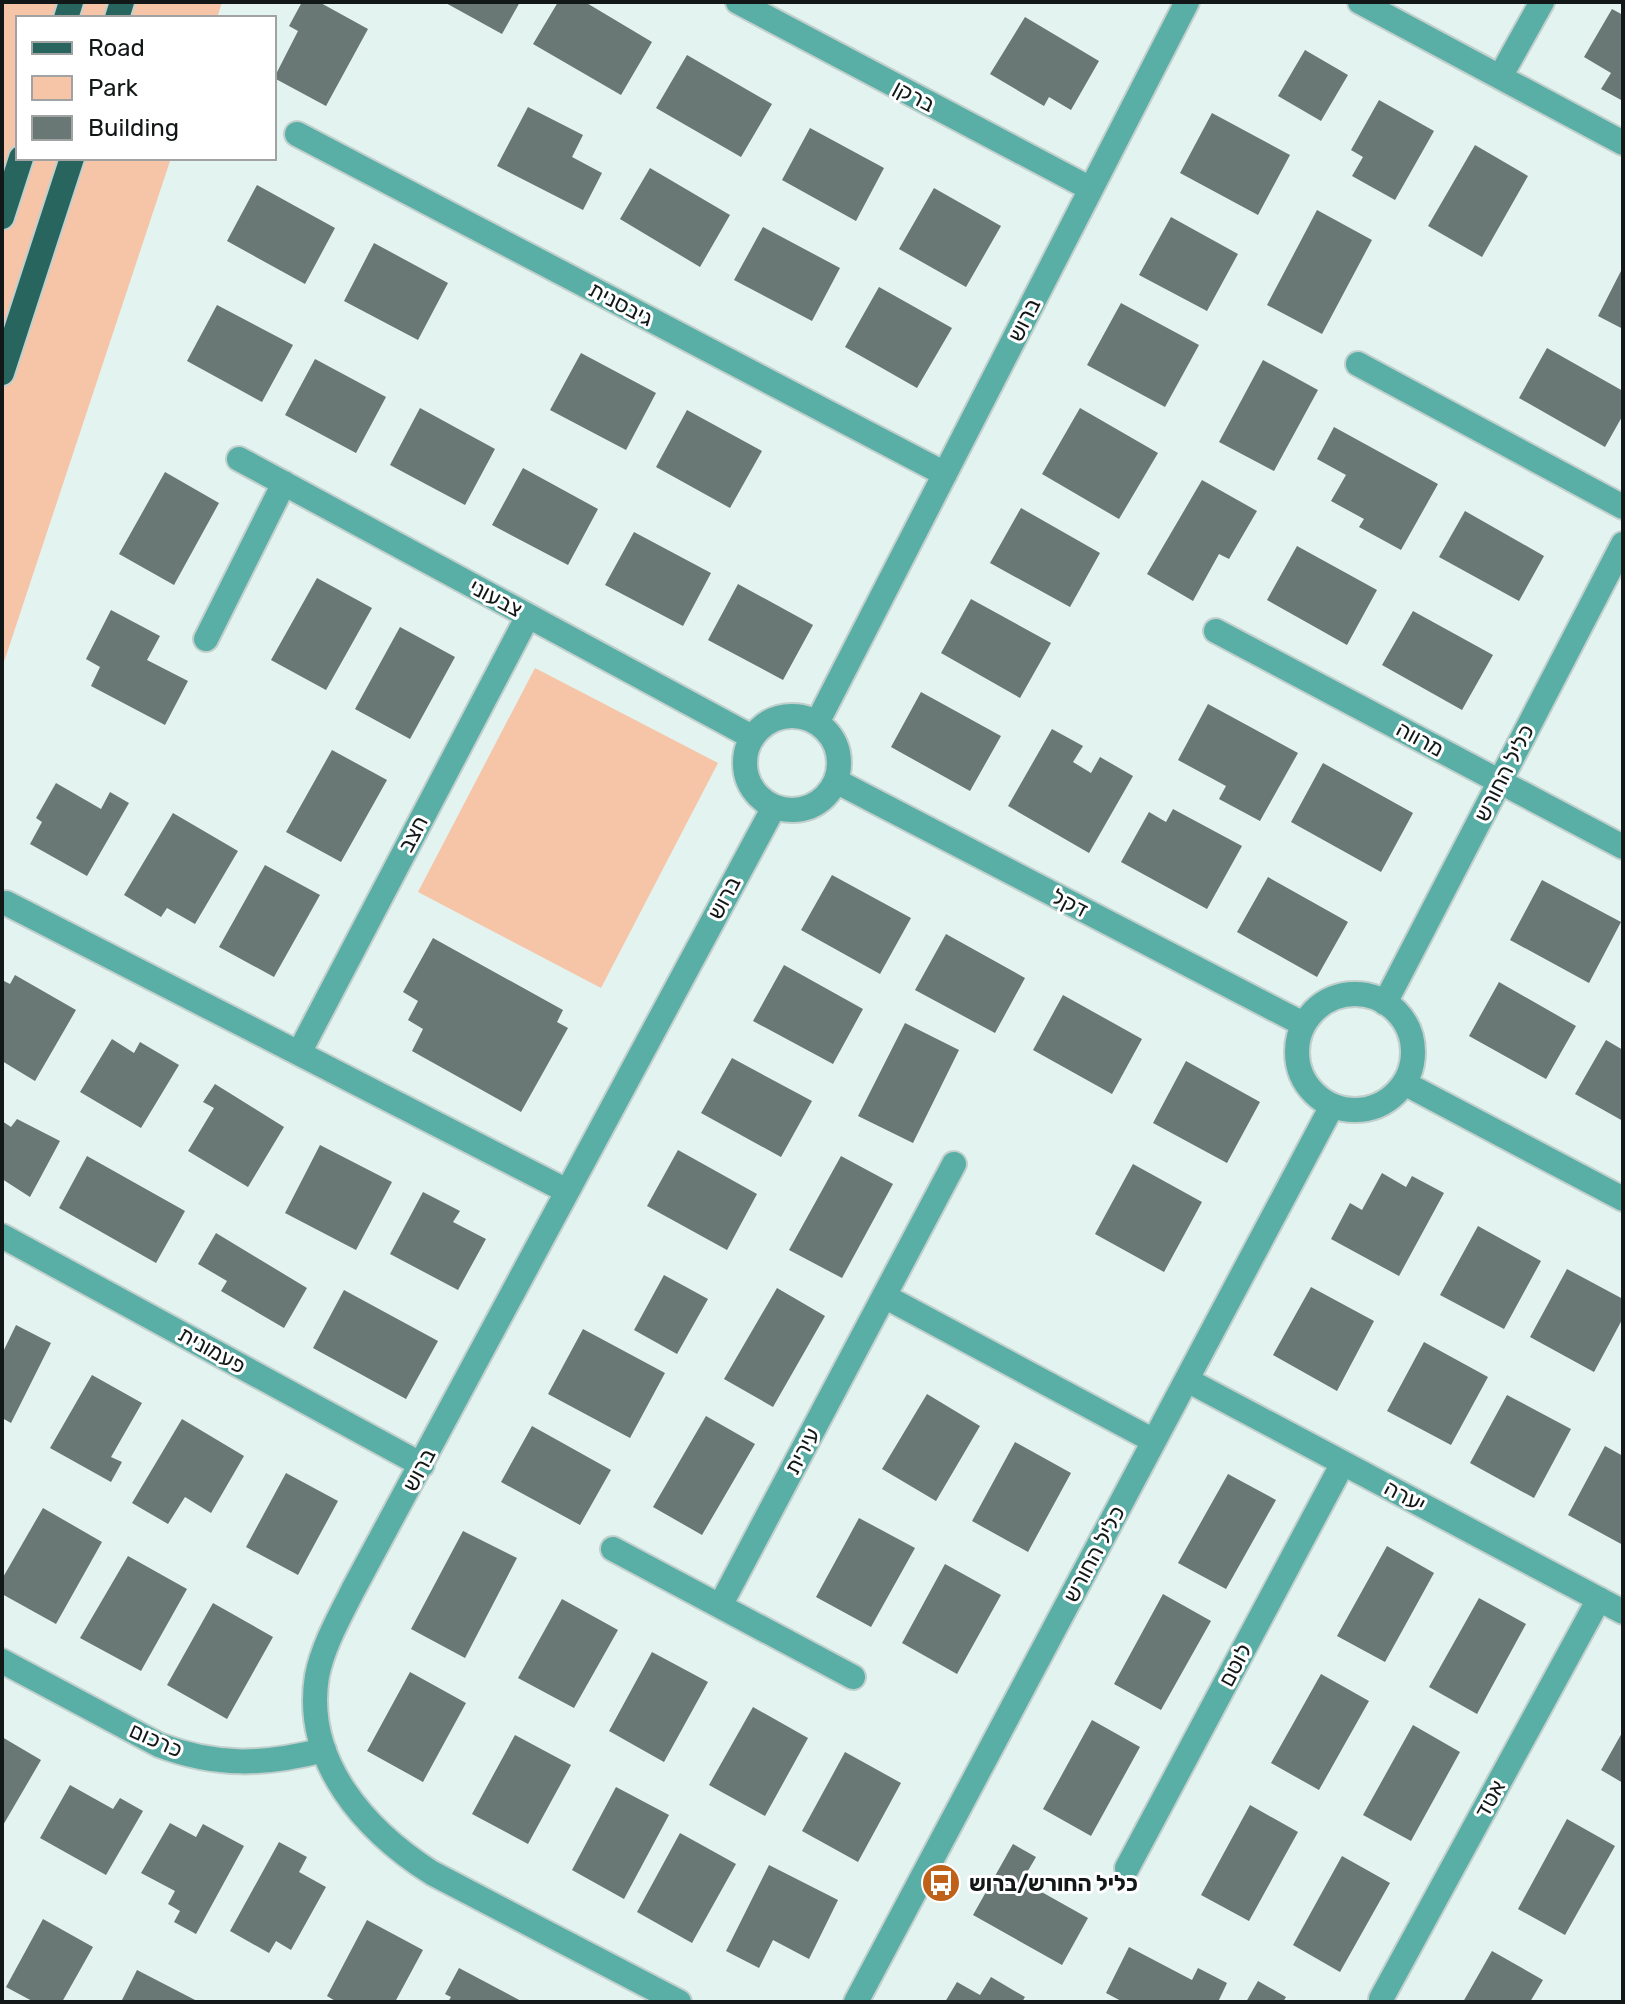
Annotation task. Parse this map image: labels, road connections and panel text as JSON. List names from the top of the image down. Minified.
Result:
{"streets":{"street":["ברקן","גיבסנית","ברוש","צבעוני","מרווה","כליל החורש","חצב","דקל","פעמונית","עירית","יערה","לוטם","כרכום","אטד"]},"crossings":[["ברקן","ברוש"],["גיבסנית","ברוש"],["ברוש","צבעוני"],["ברוש","דקל"],["ברוש","פעמונית"],["ברוש","כרכום"],["צבעוני","חצב"],["צבעוני","דקל"],["מרווה","כליל החורש"],["כליל החורש","דקל"],["כליל החורש","יערה"],["יערה","לוטם"],["יערה","אטד"]],"places":{"bus stop":["כליל החורש/ברוש"]},"legend":["Road","Park","Building"]}
